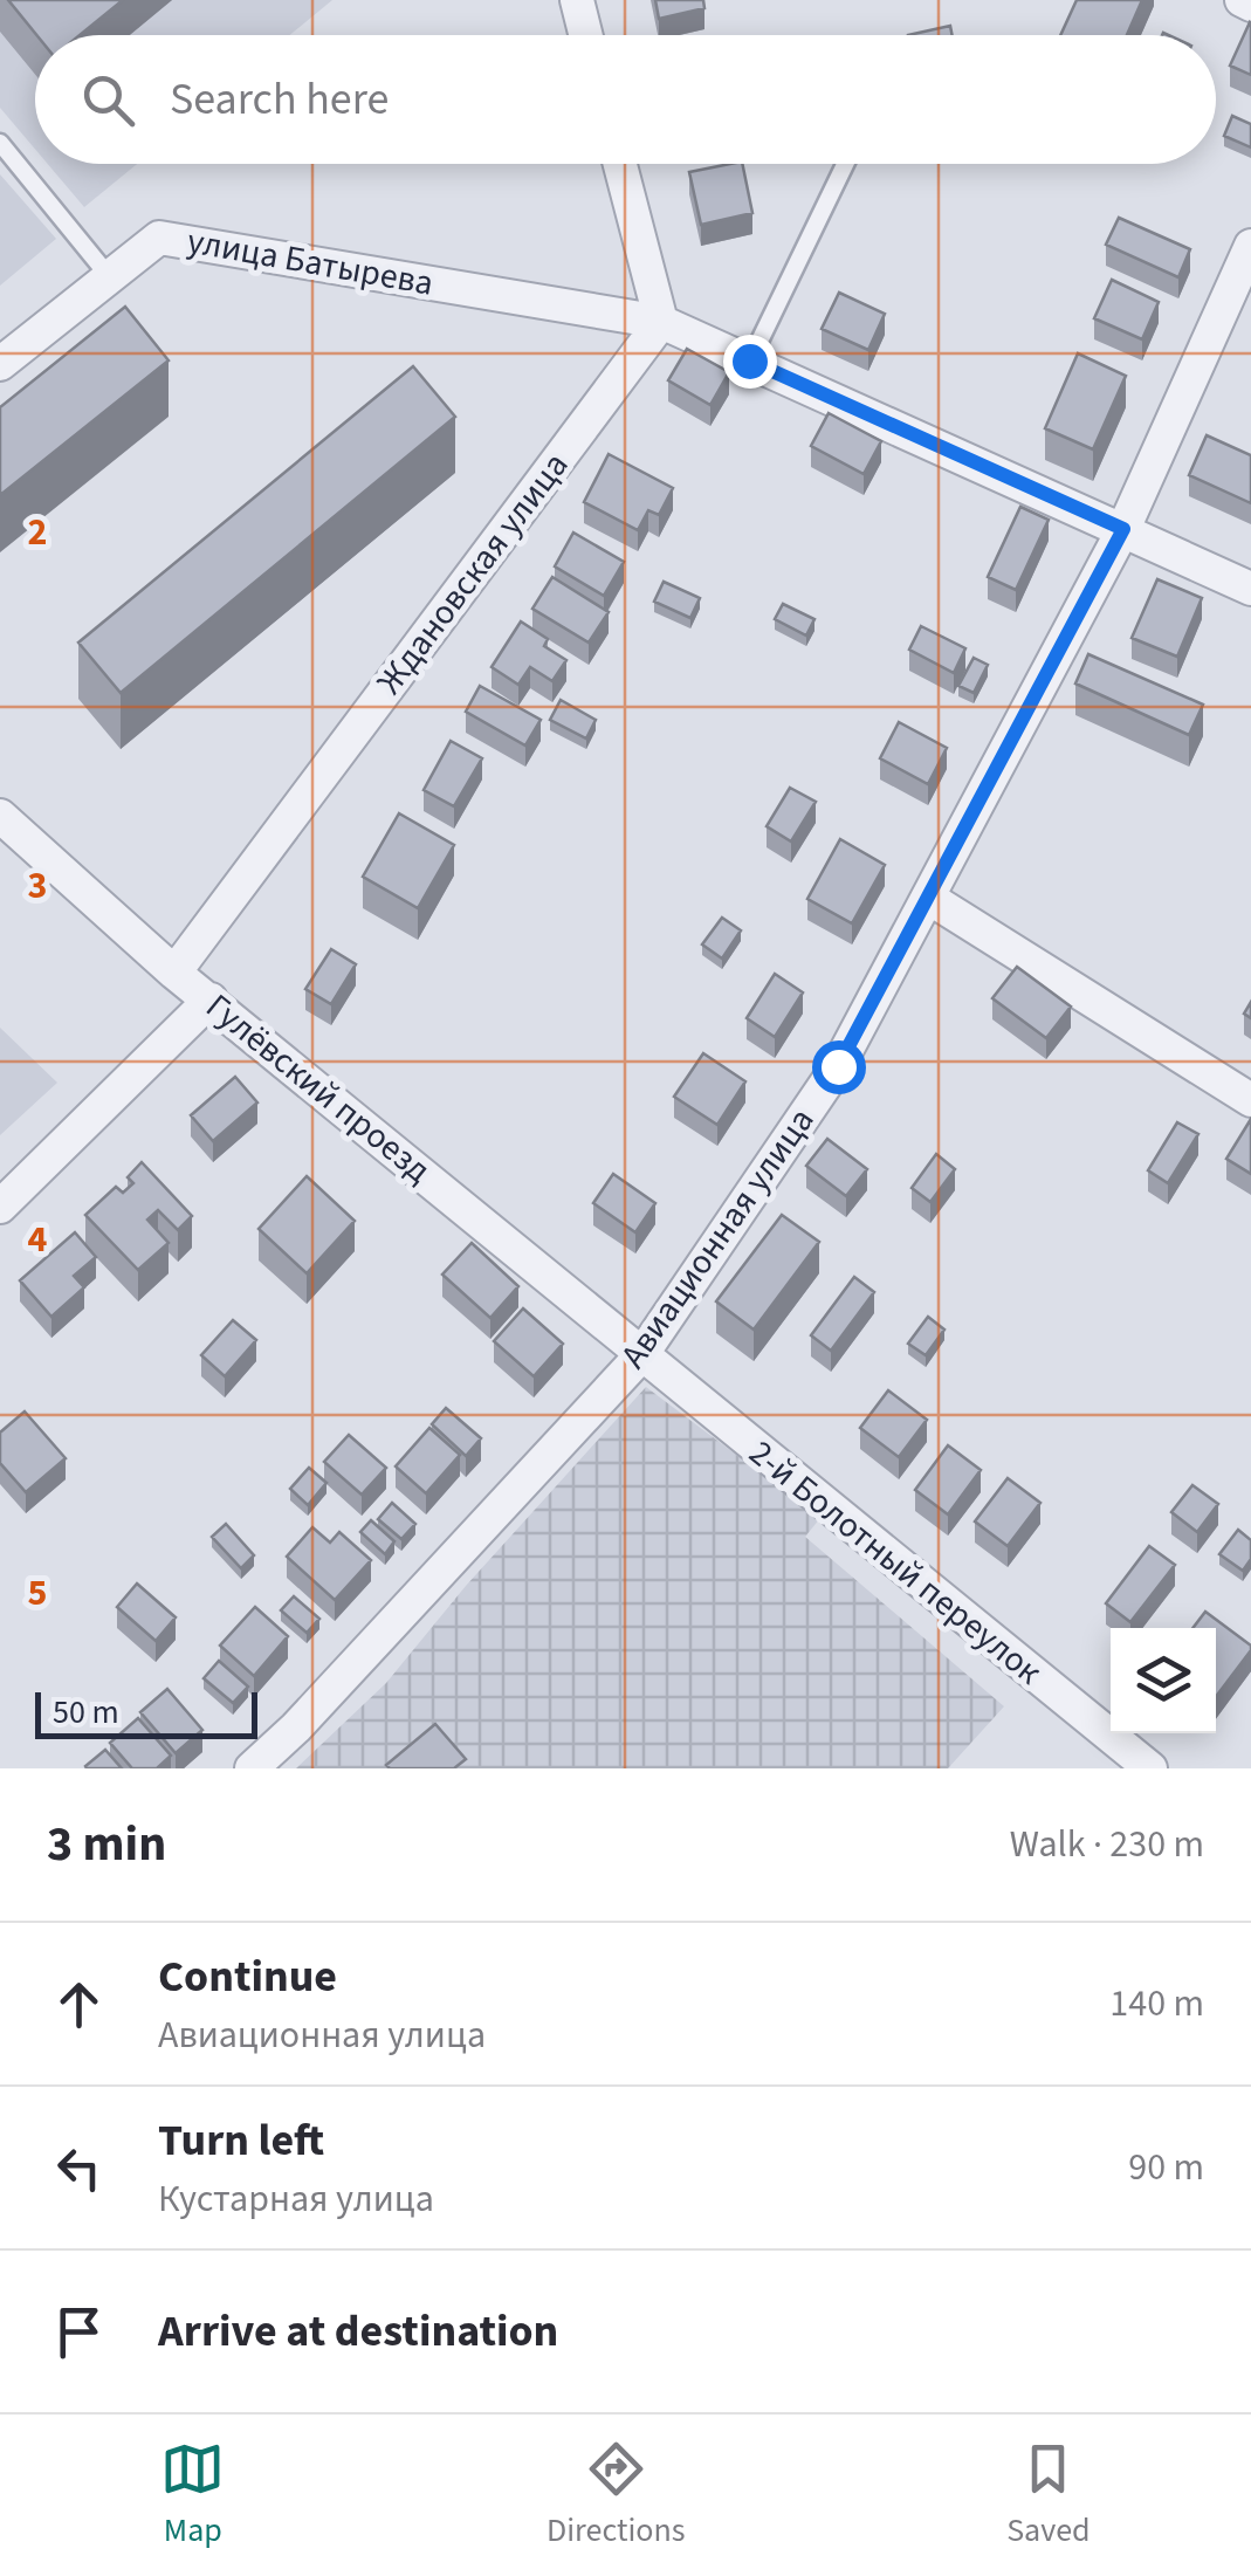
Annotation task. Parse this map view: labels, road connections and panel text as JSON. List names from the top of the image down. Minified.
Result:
{"streets":{"street":["улица Батырева","Ждановская улица","Гулёвский проезд","Авиационная улица","2-й Болотный переулок"]},"crossings":[["улица Батырева","Ждановская улица"],["улица Батырева","Авиационная улица"],["Ждановская улица","Гулёвский проезд"],["Гулёвский проезд","Авиационная улица"],["Гулёвский проезд","2-й Болотный переулок"],["Авиационная улица","2-й Болотный переулок"]],"scale_bar":"50 m","page":{"search":"Search here","scale":"50 m","heading":["3 min","Walk · 230 m"],"list":[["Continue","Авиационная улица","140 m"],["Turn left","Кустарная улица","90 m"],"Arrive at destination"],"nav":["Map","Directions","Saved"]},"grid":{"rows":["2","3","4","5"]}}
